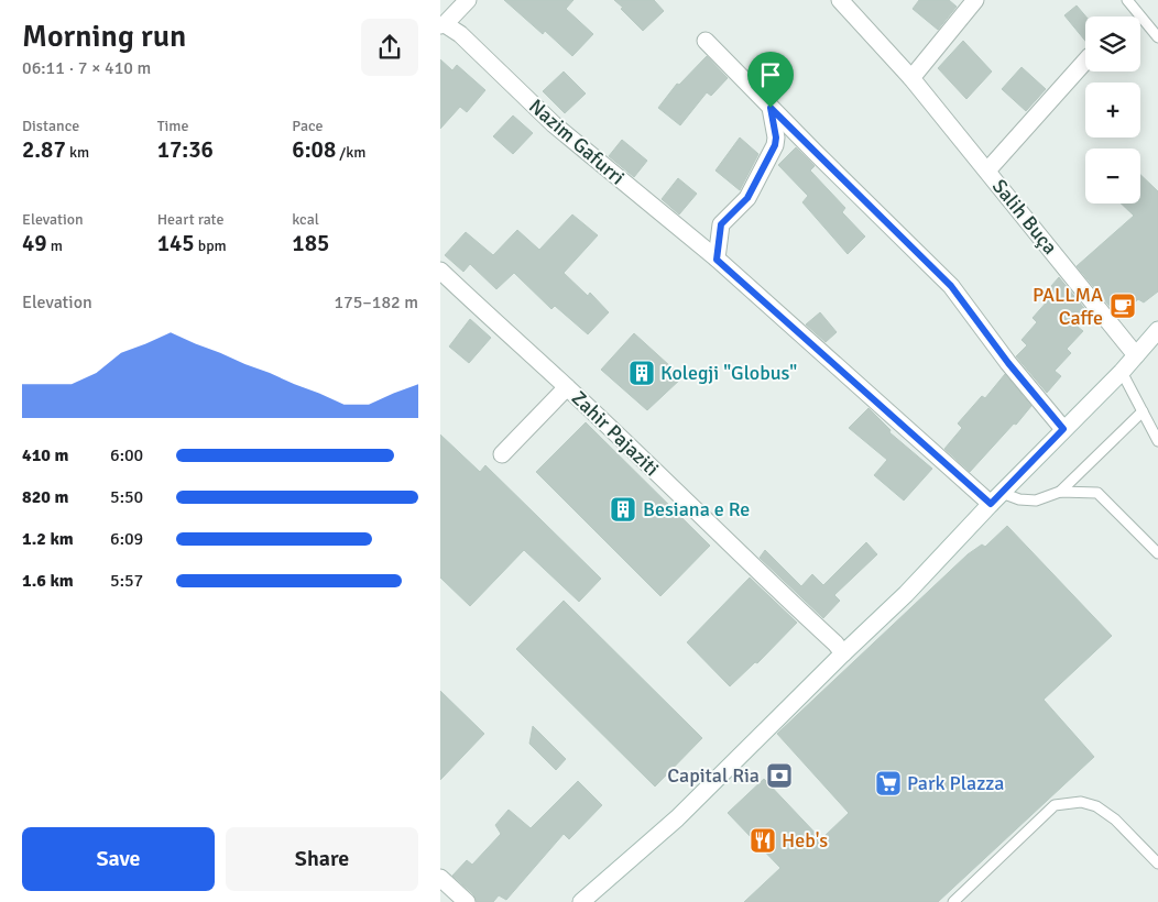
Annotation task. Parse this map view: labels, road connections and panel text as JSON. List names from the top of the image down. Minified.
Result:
{"streets":{"street":["Nazim Gafurri","Salih Buça","Zahir Pajaziti"]},"places":{"cafe":["PALLMA Caffe"],"building":["Kolegji \"Globus\"","Besiana e Re"],"bank":["Capital Ria"],"supermarket":["Park Plazza"],"restaurant":["Heb's"]},"page":{"heading":["Morning run","06:11 · 7 × 410 m"],"map_buttons":["+","−"],"stats":[["Distance","2.87 km"],["Time","17:36"],["Pace","6:08 /km"],["Elevation","49 m"],["Heart rate","145 bpm"],["kcal","185"]],"chart":["Elevation","175–182 m"],"list":[{"name":"410 m","note":"6:00"},{"name":"820 m","note":"5:50"},{"name":"1.2 km","note":"6:09"},{"name":"1.6 km","note":"5:57"}],"buttons":["Save","Share"]}}
